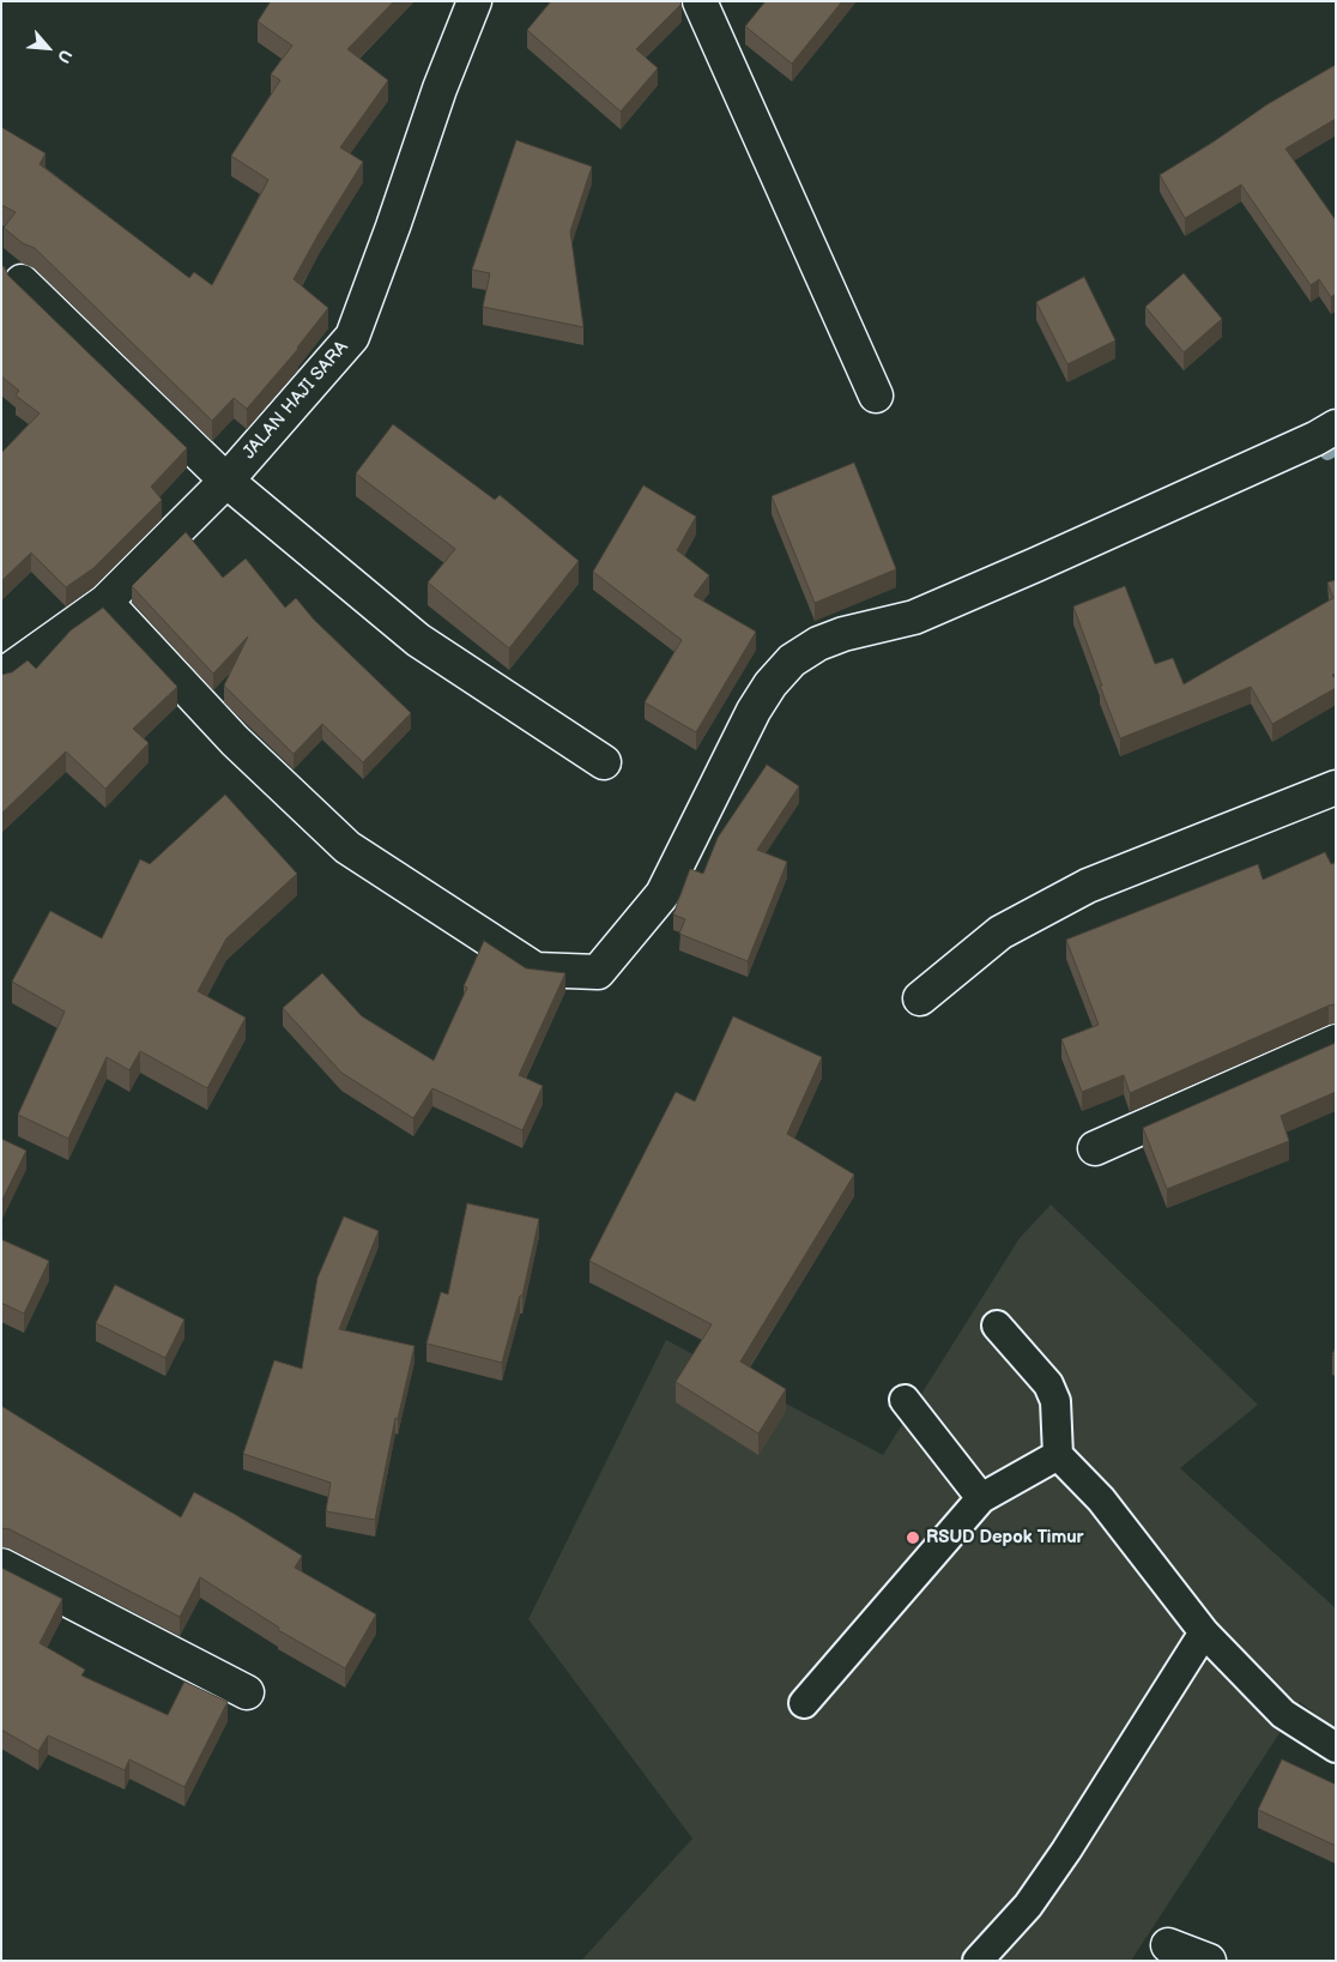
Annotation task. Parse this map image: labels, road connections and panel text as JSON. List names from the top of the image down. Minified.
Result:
{"streets":{"street":["JALAN HAJI SARA"]},"places":["RSUD Depok Timur"],"north":"bottom right"}
